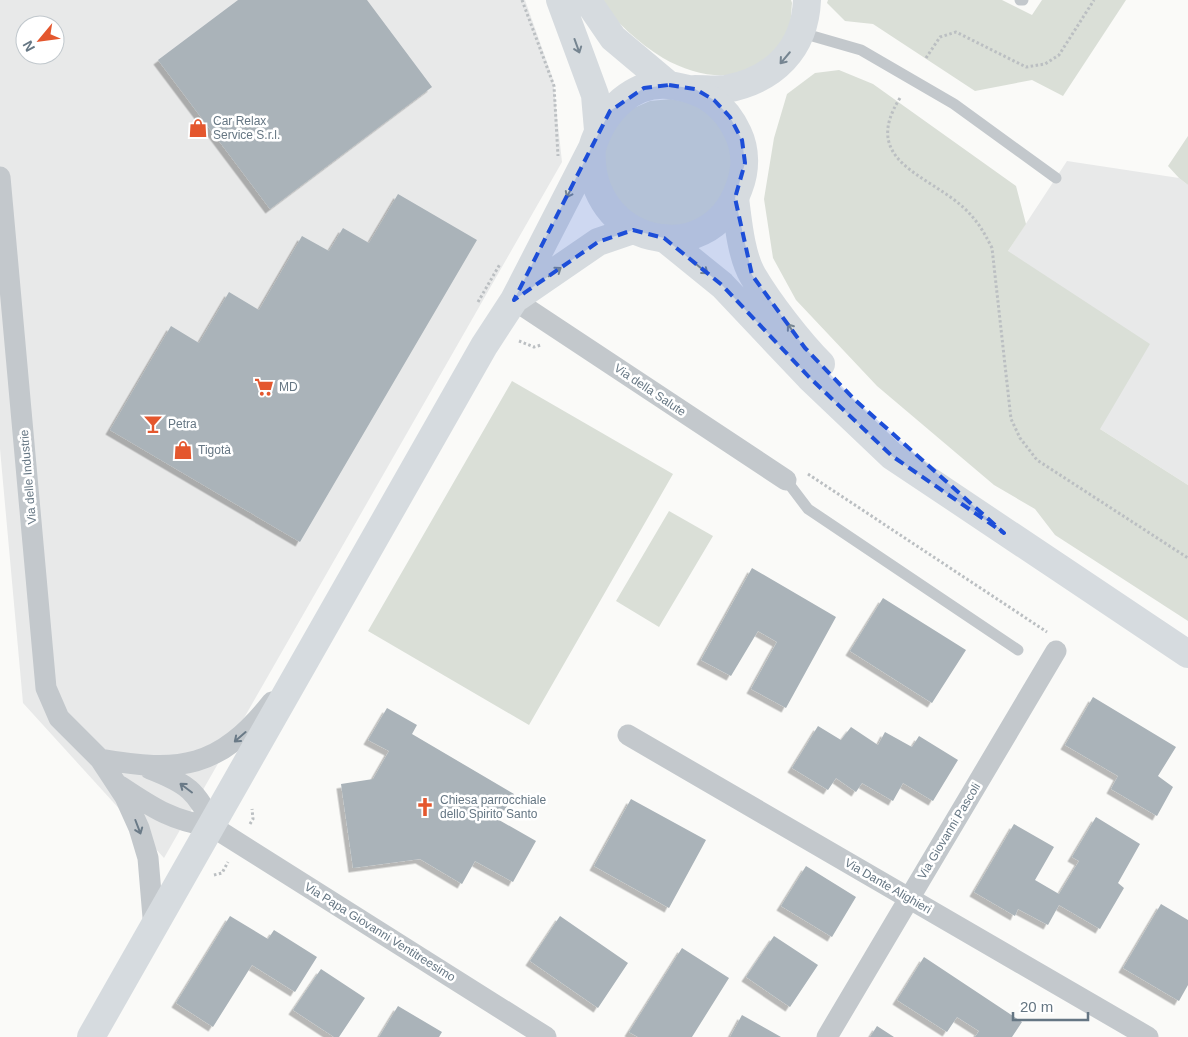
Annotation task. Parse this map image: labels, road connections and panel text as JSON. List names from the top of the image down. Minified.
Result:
{"streets":{"street":["Via della Salute","Via delle Industrie","Via Giovanni Pascoli","Via Dante Alighieri","Via Papa Giovanni Ventitreesimo"]},"crossings":[["Via delle Industrie","Via Papa Giovanni Ventitreesimo"],["Via Giovanni Pascoli","Via Dante Alighieri"]],"places":{"shop":["Car Relax Service S.r.l.","Tigotà"],"supermarket":["MD"],"bar":["Petra"],"church":["Chiesa parrocchiale dello Spirito Santo"]},"scale_bar":"20 m","north":"bottom left"}
